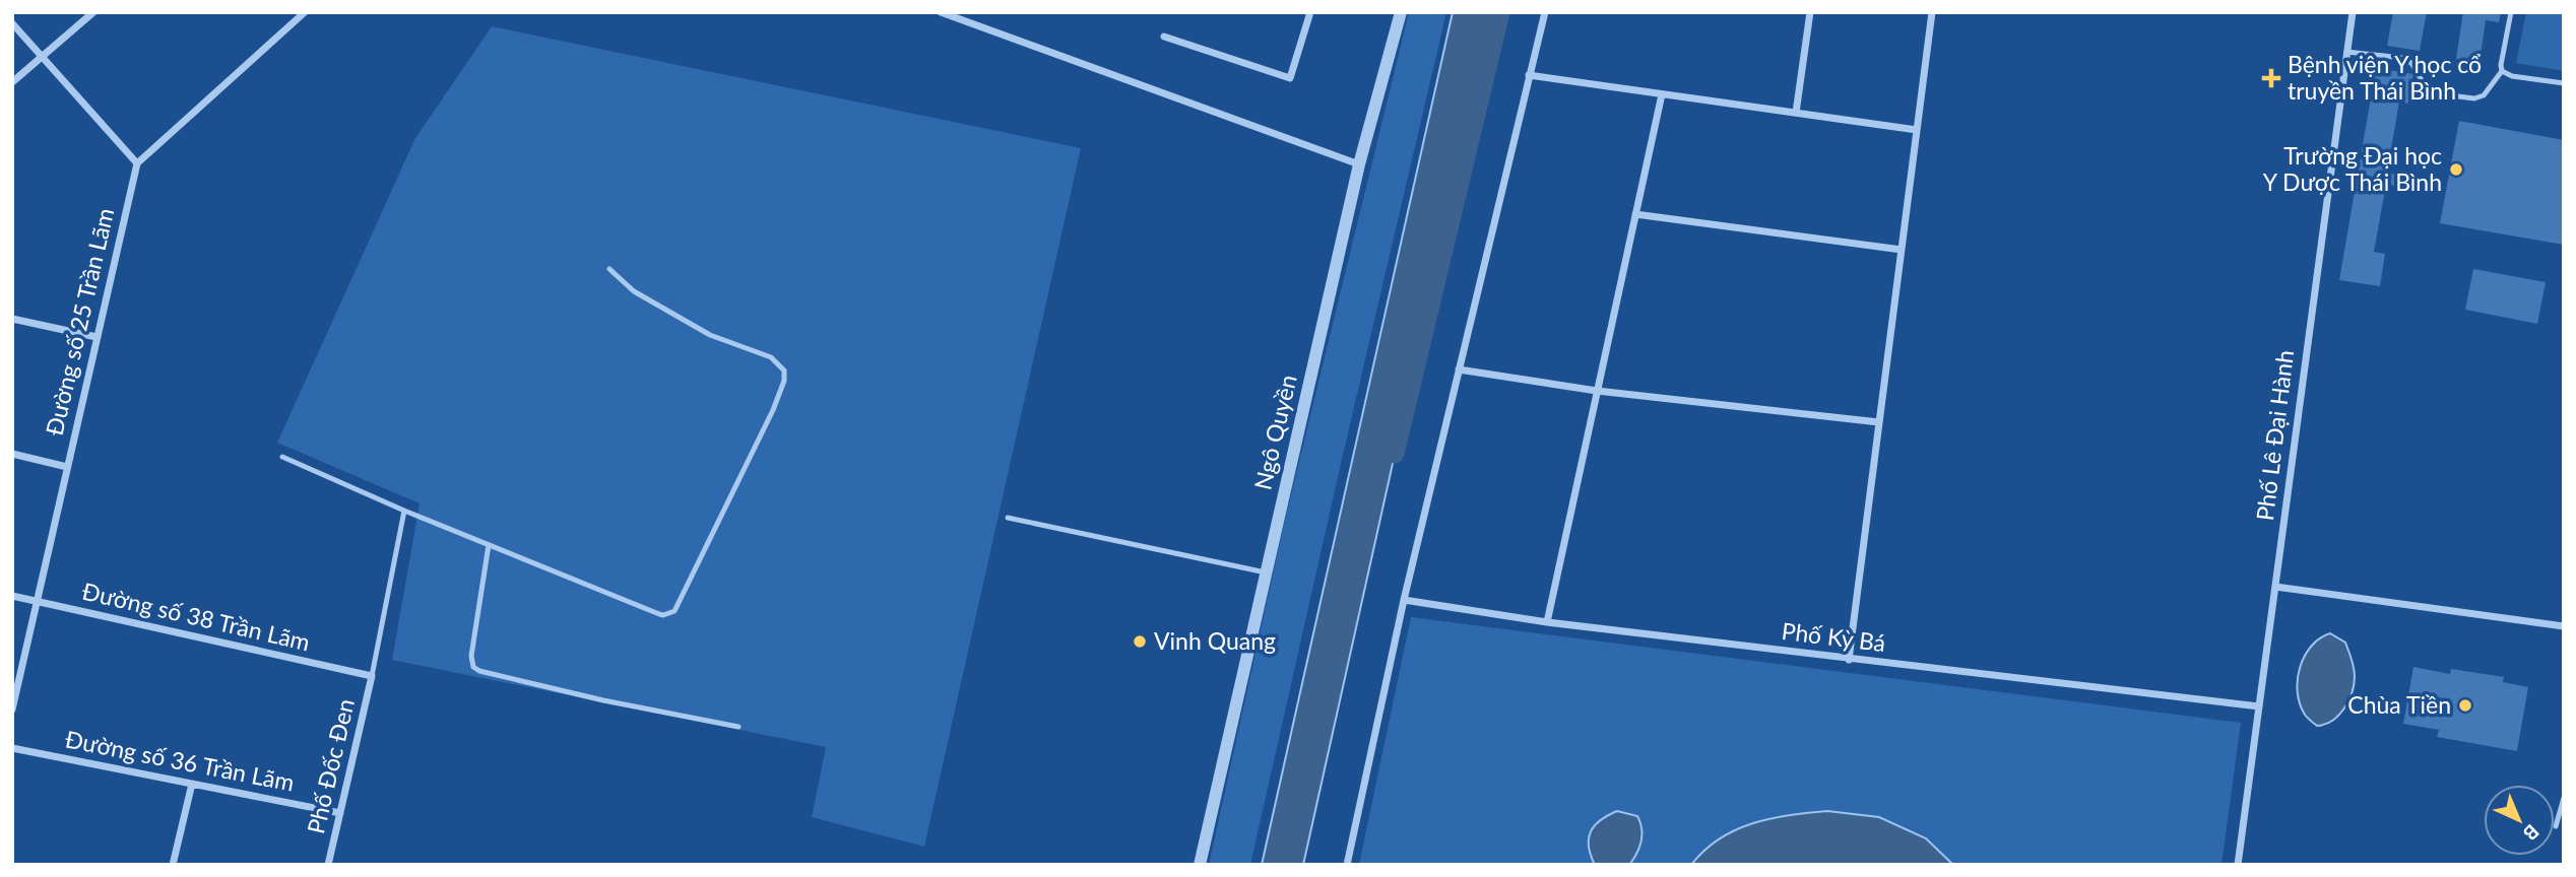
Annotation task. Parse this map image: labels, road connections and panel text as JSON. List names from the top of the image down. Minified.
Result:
{"streets":{"street":["Đường số 25 Trần Lãm","Ngô Quyền","Phố Lê Đại Hành","Đường số 38 Trần Lãm","Phố Kỳ Bá","Đường số 36 Trần Lãm","Phố Đốc Đen"]},"crossings":[["Đường số 25 Trần Lãm","Đường số 38 Trần Lãm"],["Phố Lê Đại Hành","Phố Kỳ Bá"],["Đường số 38 Trần Lãm","Phố Đốc Đen"],["Đường số 36 Trần Lãm","Phố Đốc Đen"]],"places":{"health":["Bệnh viện Y học cổ truyền Thái Bình"],"other":["Trường Đại học Y Dược Thái Bình","Vinh Quang","Chùa Tiền"]},"north":"bottom right"}
